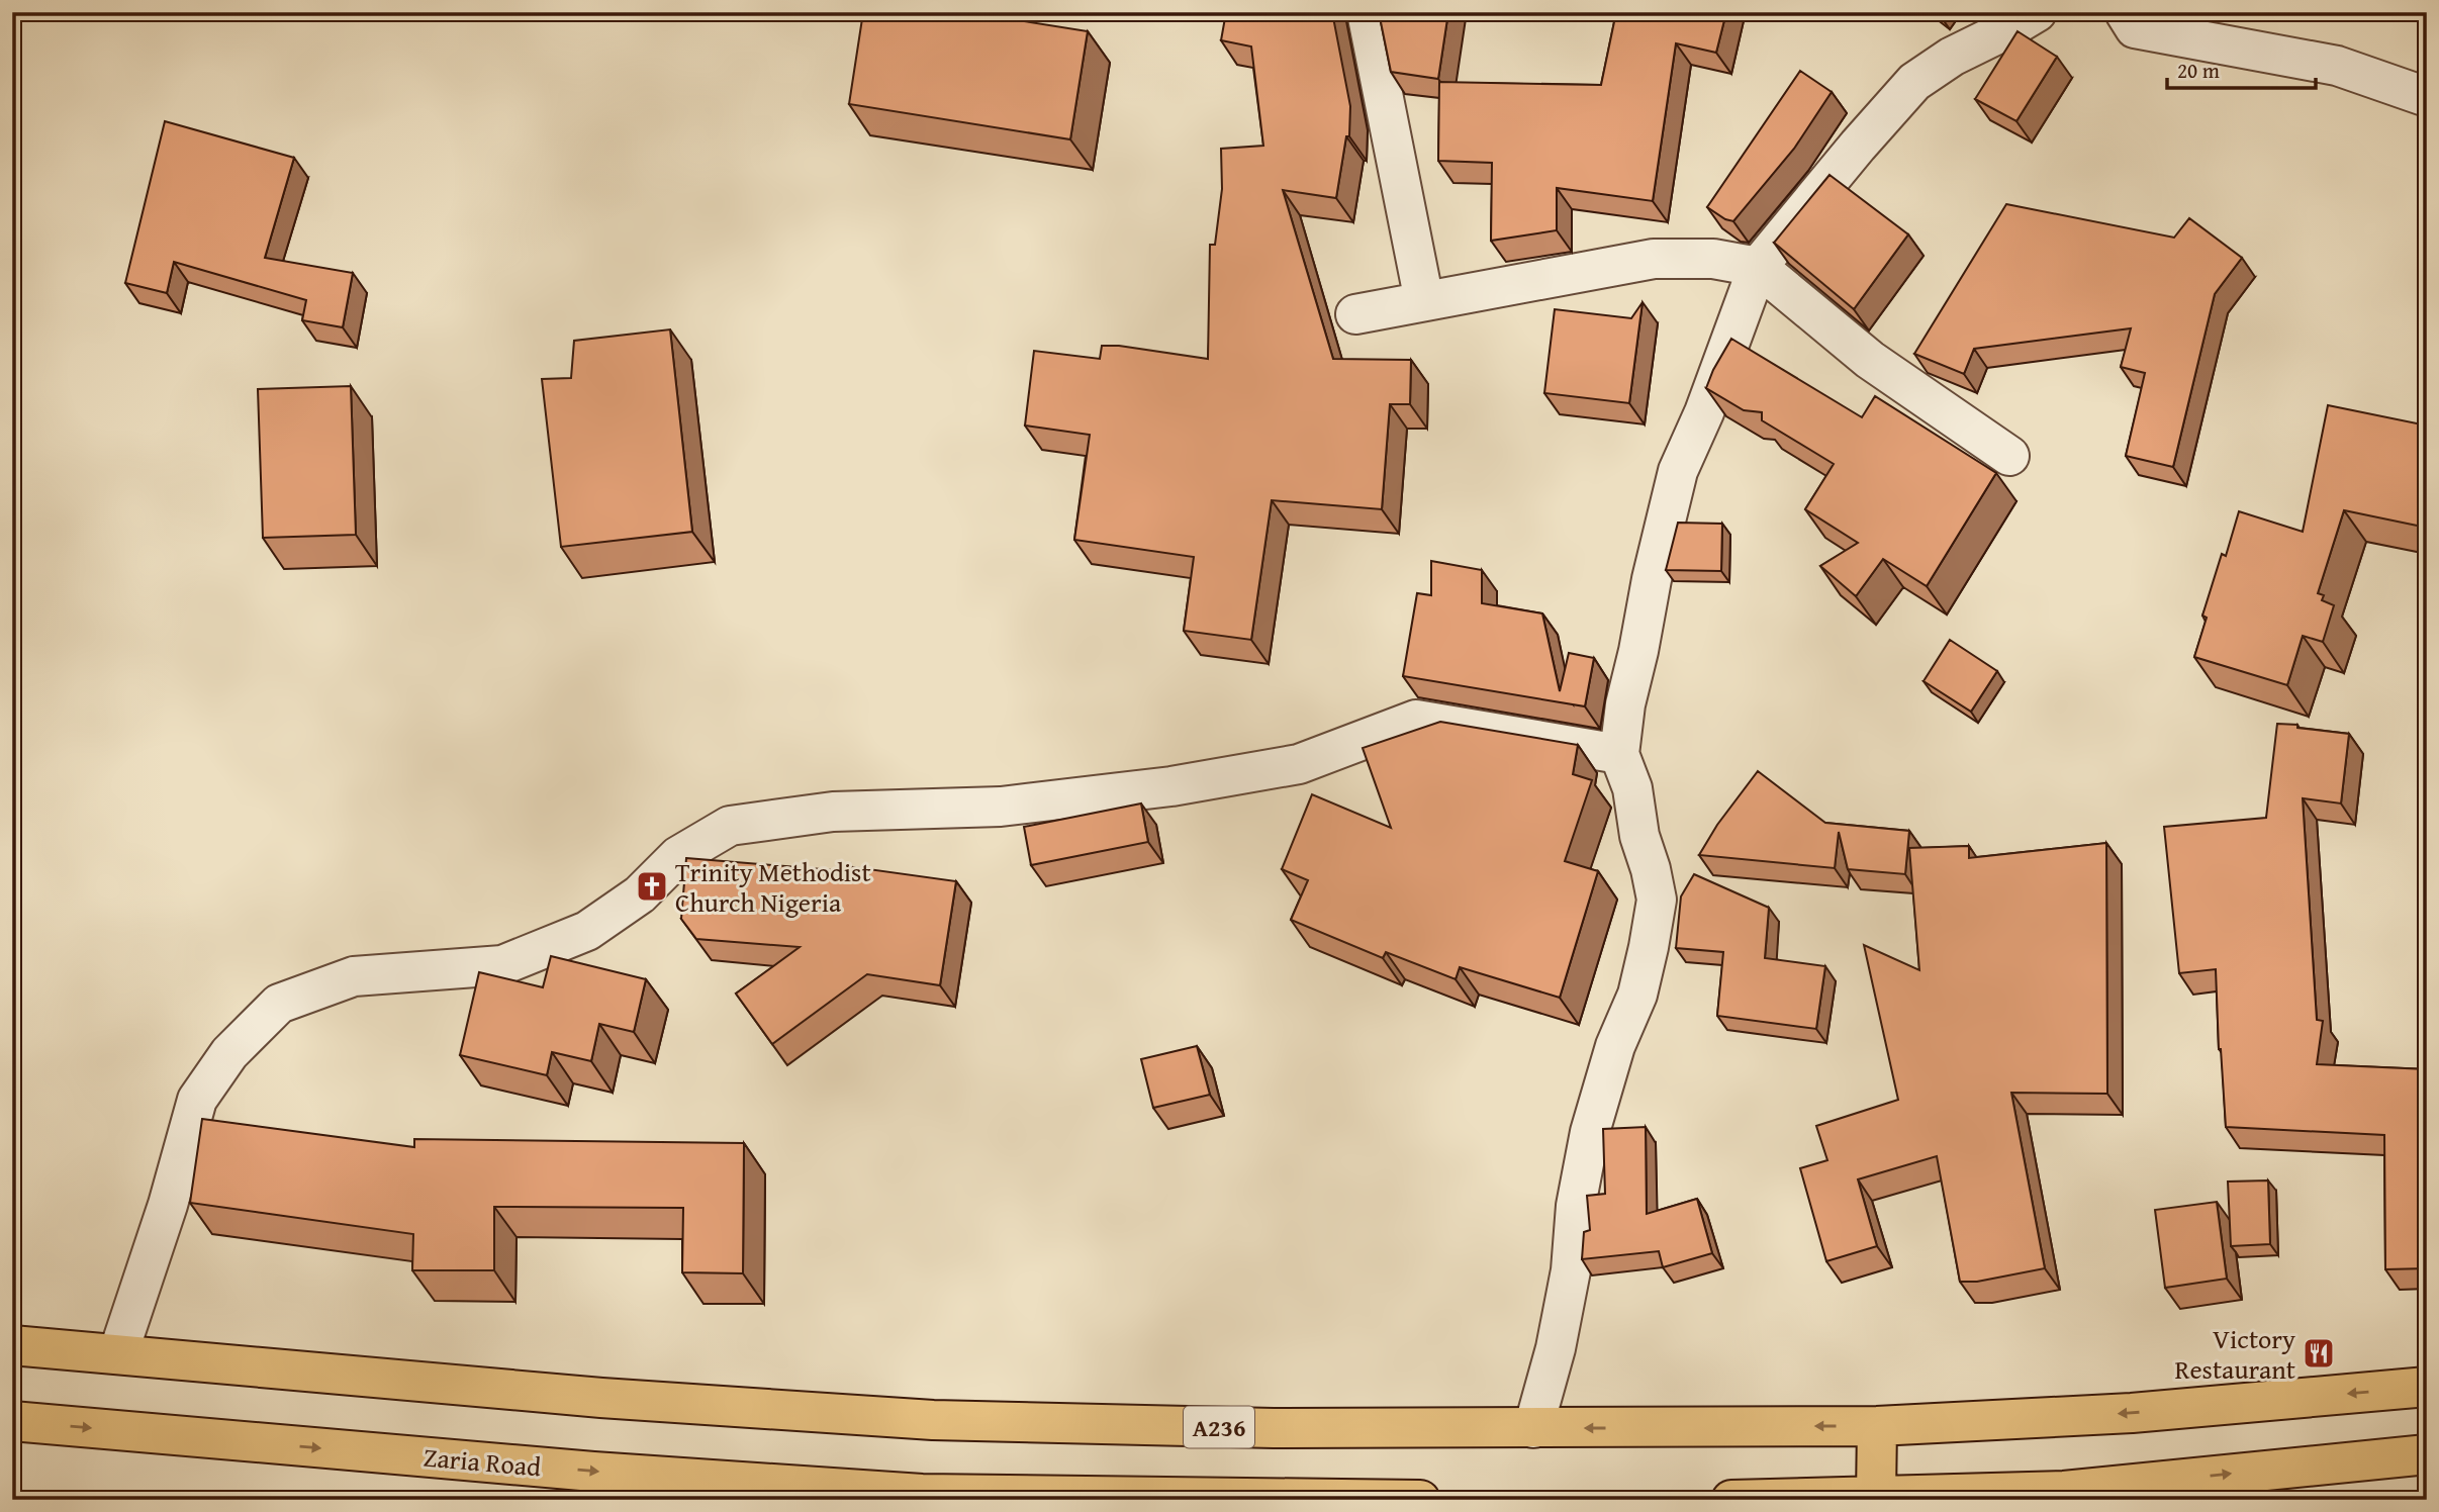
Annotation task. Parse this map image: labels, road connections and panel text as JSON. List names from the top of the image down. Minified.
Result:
{"streets":{"highway":["A236","Zaria Road"]},"places":{"church":["Trinity Methodist Church Nigeria"],"restaurant":["Victory Restaurant"]},"scale_bar":"20 m"}
